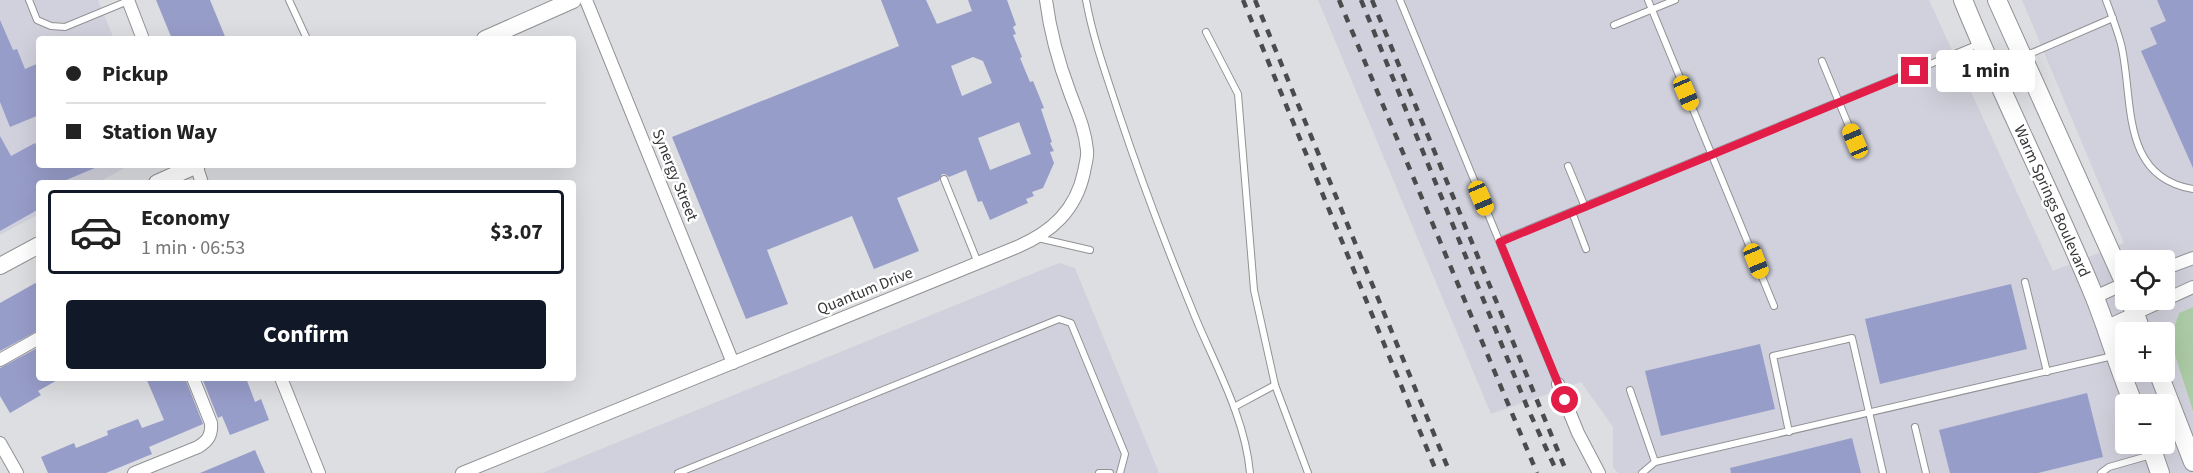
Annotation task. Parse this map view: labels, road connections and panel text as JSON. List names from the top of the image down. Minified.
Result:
{"streets":{"main road":["Warm Springs Boulevard"],"street":["Synergy Street","Quantum Drive"]},"crossings":[["Synergy Street","Quantum Drive"]],"page":{"banner":["Pickup","Station Way"],"bubble":"1 min","list":[{"name":"Economy","note":"1 min · 06:53","value":"$3.07"}],"map_buttons":["+","−"],"buttons":"Confirm"}}
